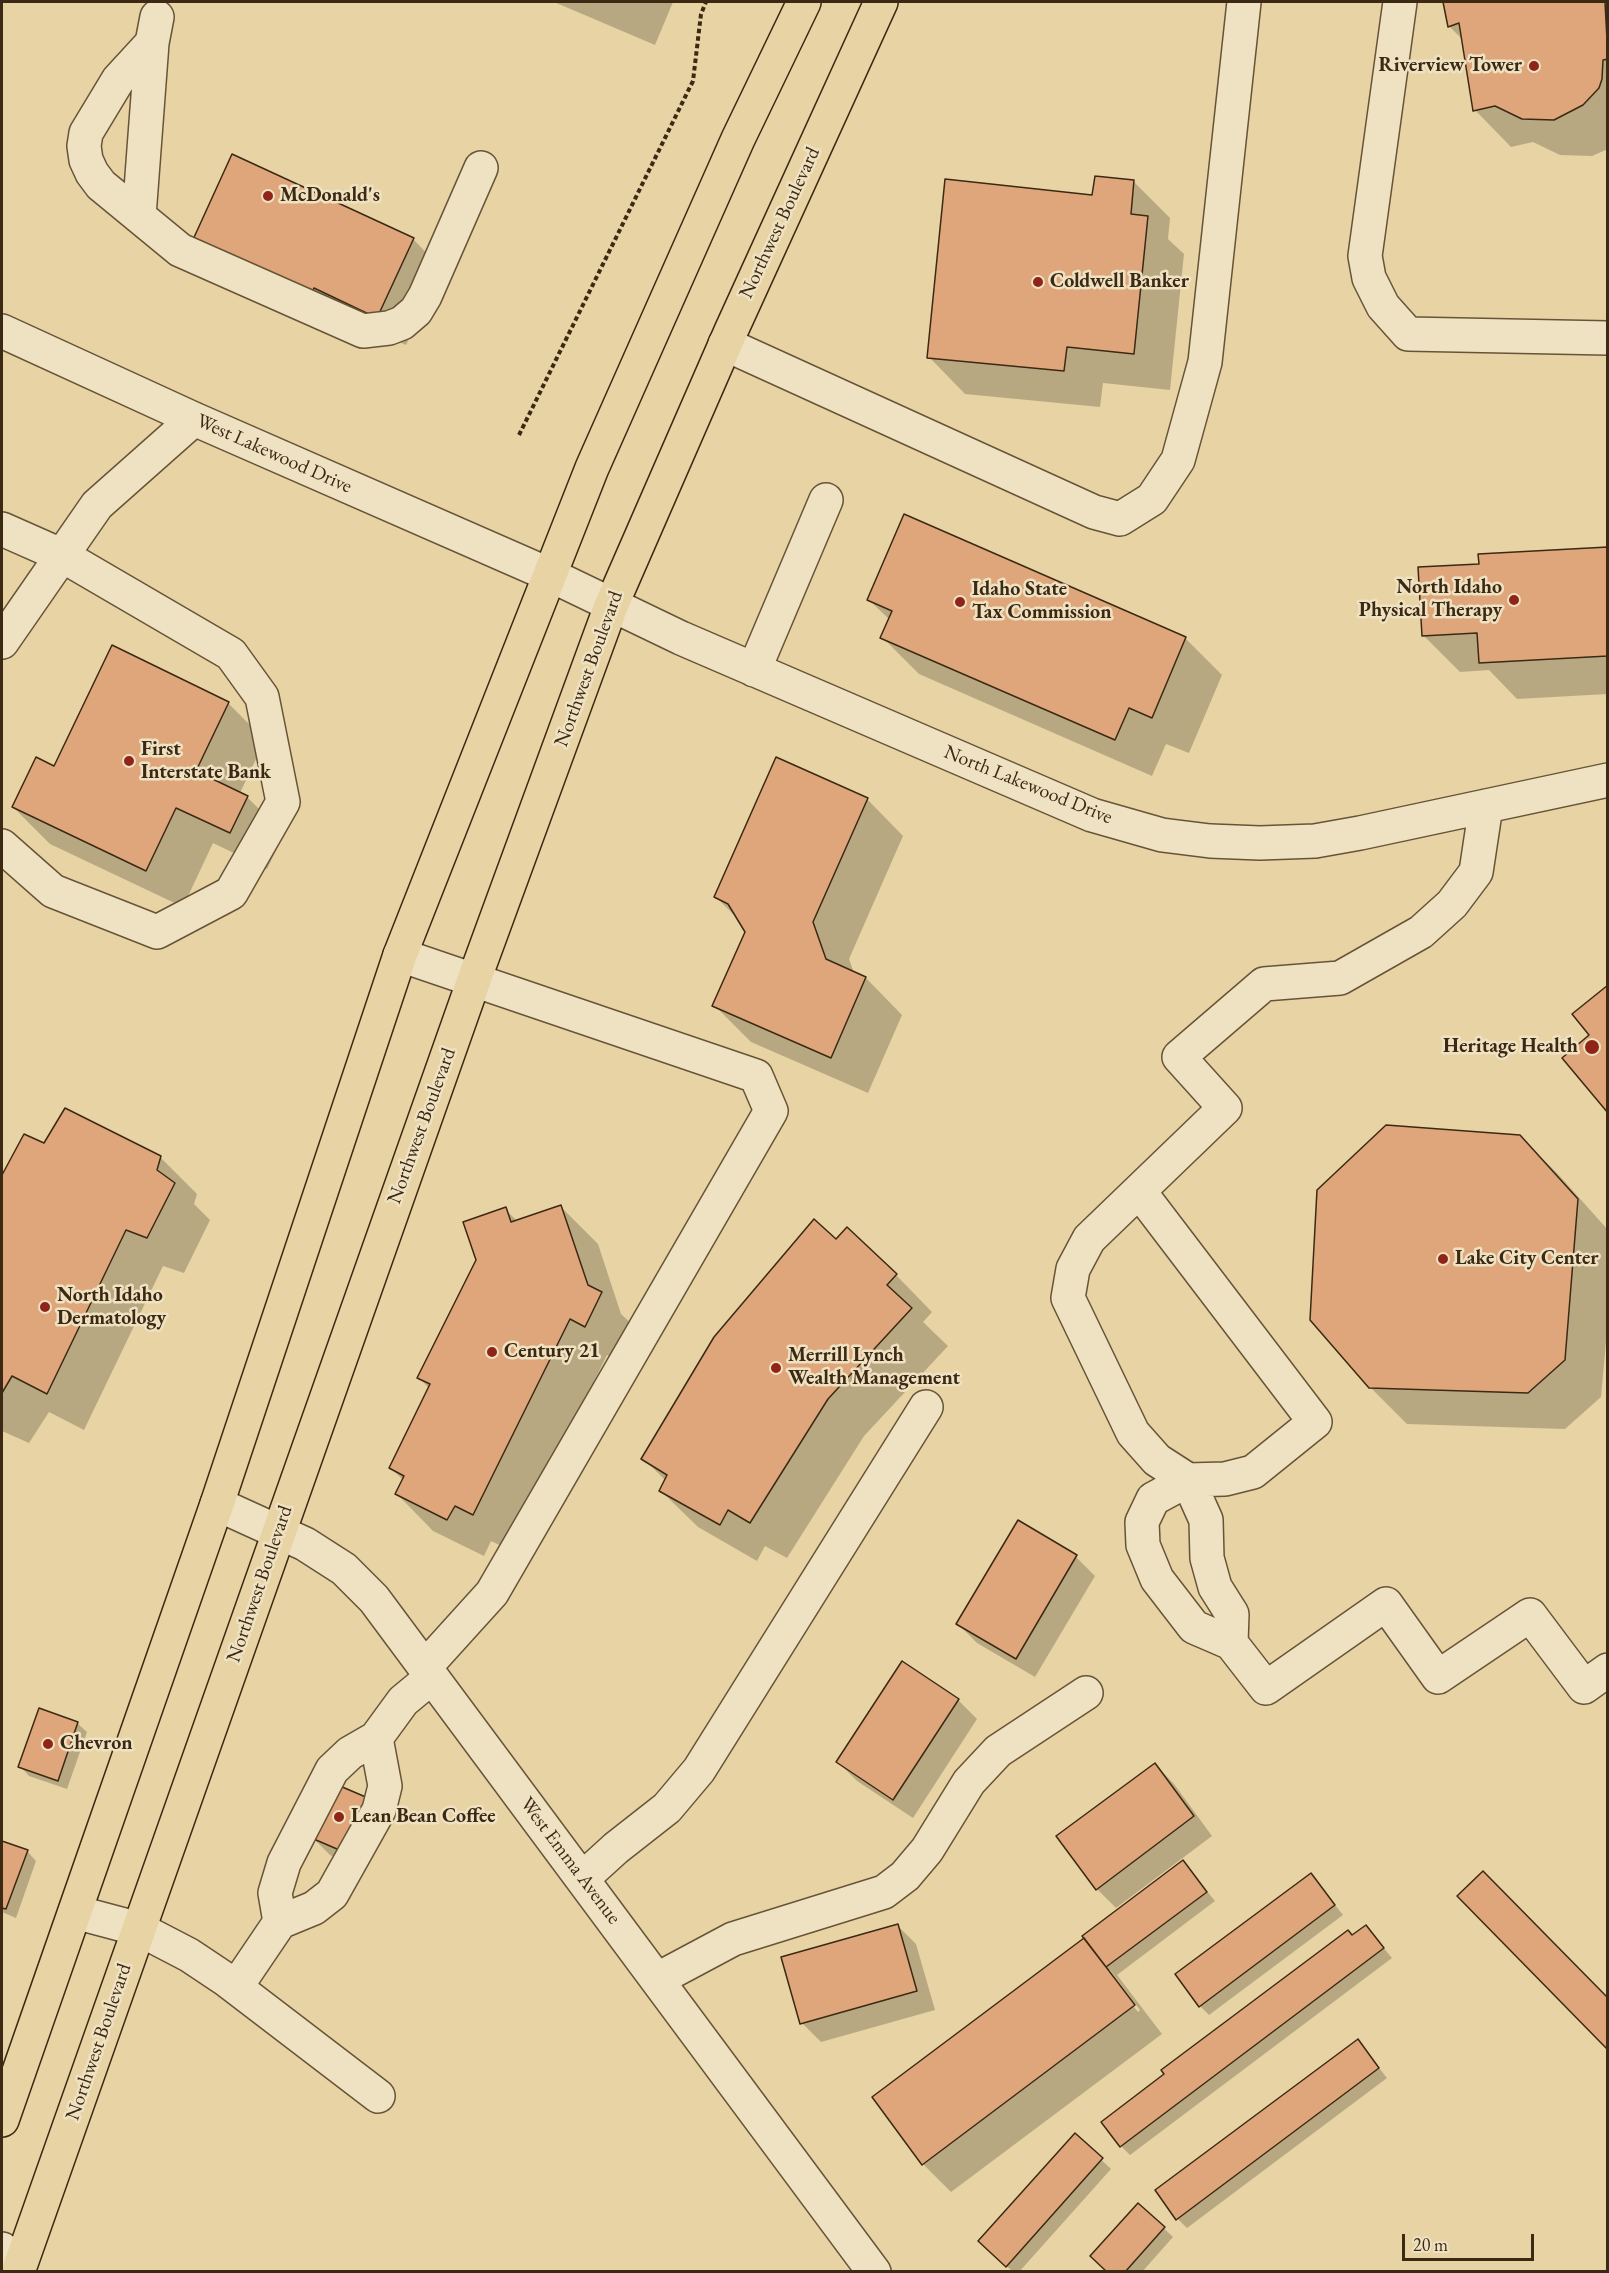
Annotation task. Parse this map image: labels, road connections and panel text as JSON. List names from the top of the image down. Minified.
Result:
{"streets":{"main road":["Northwest Boulevard"],"street":["West Lakewood Drive","North Lakewood Drive","West Emma Avenue"]},"crossings":[["Northwest Boulevard","North Lakewood Drive"],["Northwest Boulevard","West Emma Avenue"],["West Lakewood Drive","North Lakewood Drive"]],"places":["Riverview Tower","McDonald's","Coldwell Banker","North Idaho Physical Therapy","Idaho State Tax Commission","First Interstate Bank","Heritage Health","Lake City Center","North Idaho Dermatology","Century 21","Merrill Lynch Wealth Management","Chevron","Lean Bean Coffee"],"scale_bar":"20 m"}
